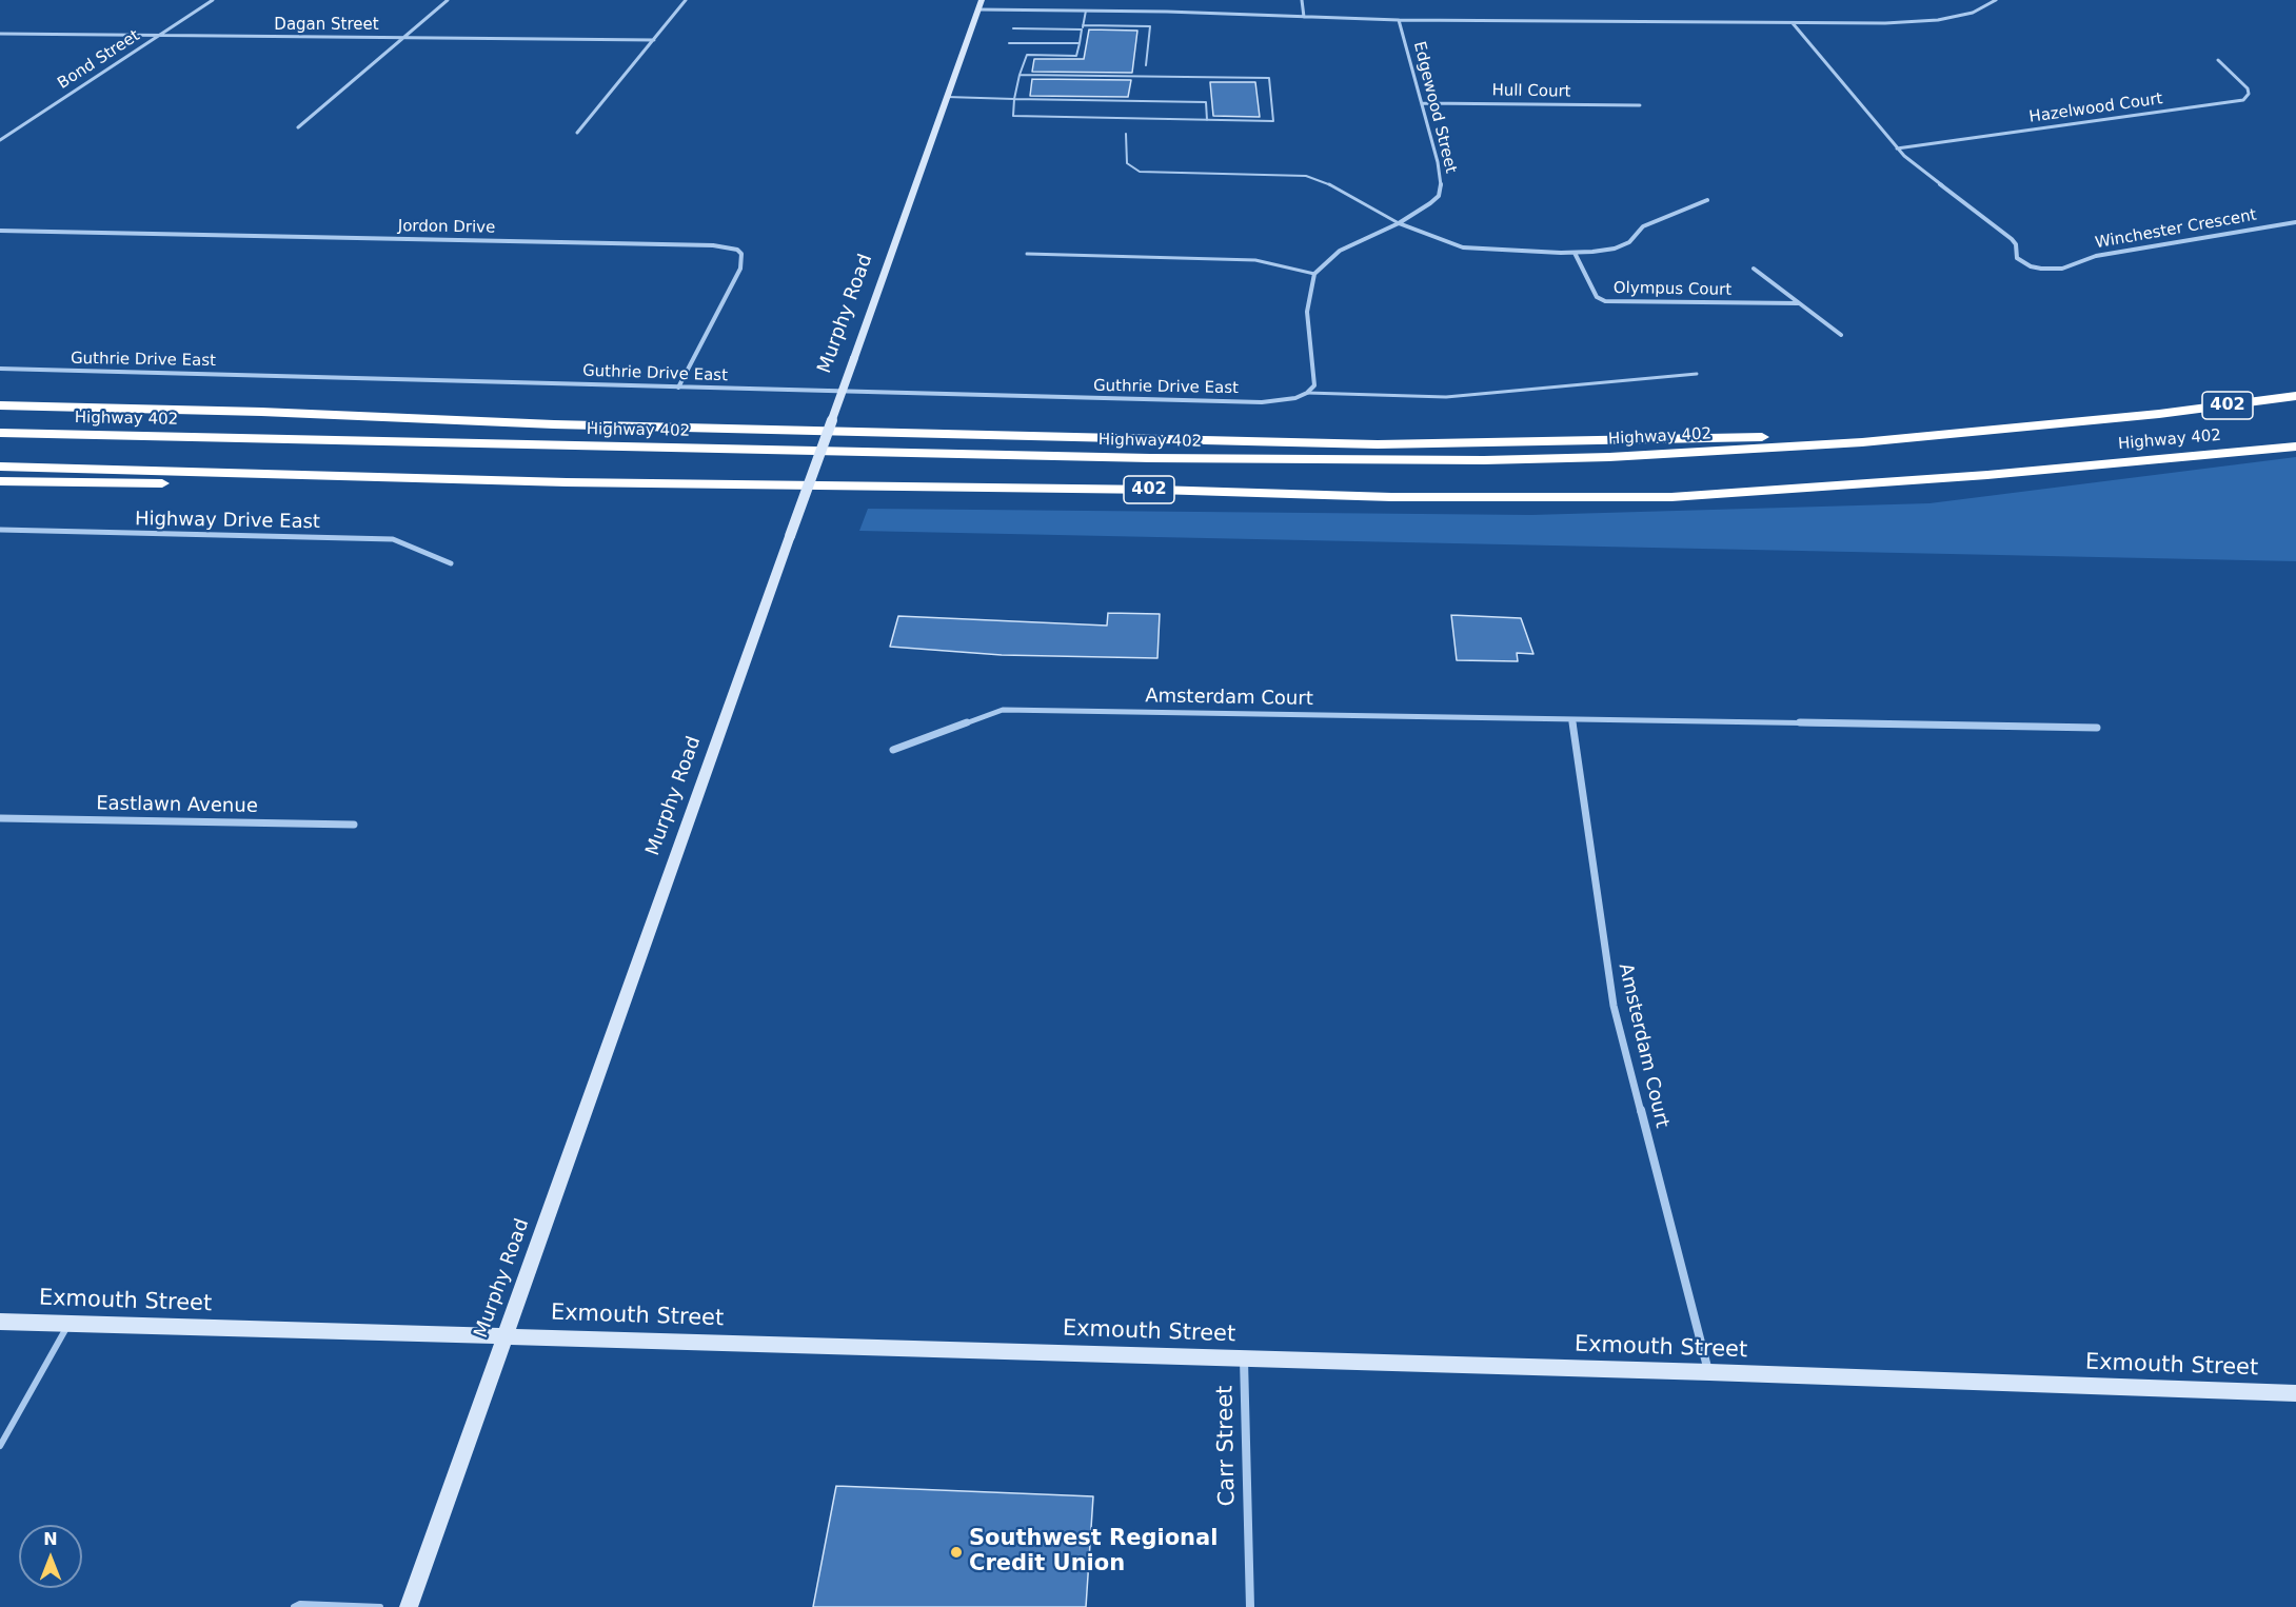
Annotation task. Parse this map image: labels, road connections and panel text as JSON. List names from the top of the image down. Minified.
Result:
{"streets":{"highway":["402","Highway 402"],"street":["Dagan Street","Bond Street","Hull Court","Edgewood Street","Hazelwood Court","Jordon Drive","Winchester Crescent","Olympus Court","Murphy Road","Guthrie Drive East","Highway Drive East","Amsterdam Court","Eastlawn Avenue","Exmouth Street","Carr Street"]},"crossings":[["Dagan Street","Bond Street"],["Hull Court","Edgewood Street"],["Hazelwood Court","Winchester Crescent"],["Jordon Drive","Guthrie Drive East"],["Murphy Road","Exmouth Street"],["Amsterdam Court","Exmouth Street"],["Exmouth Street","Carr Street"]],"places":["Southwest Regional Credit Union"],"north":"top"}
